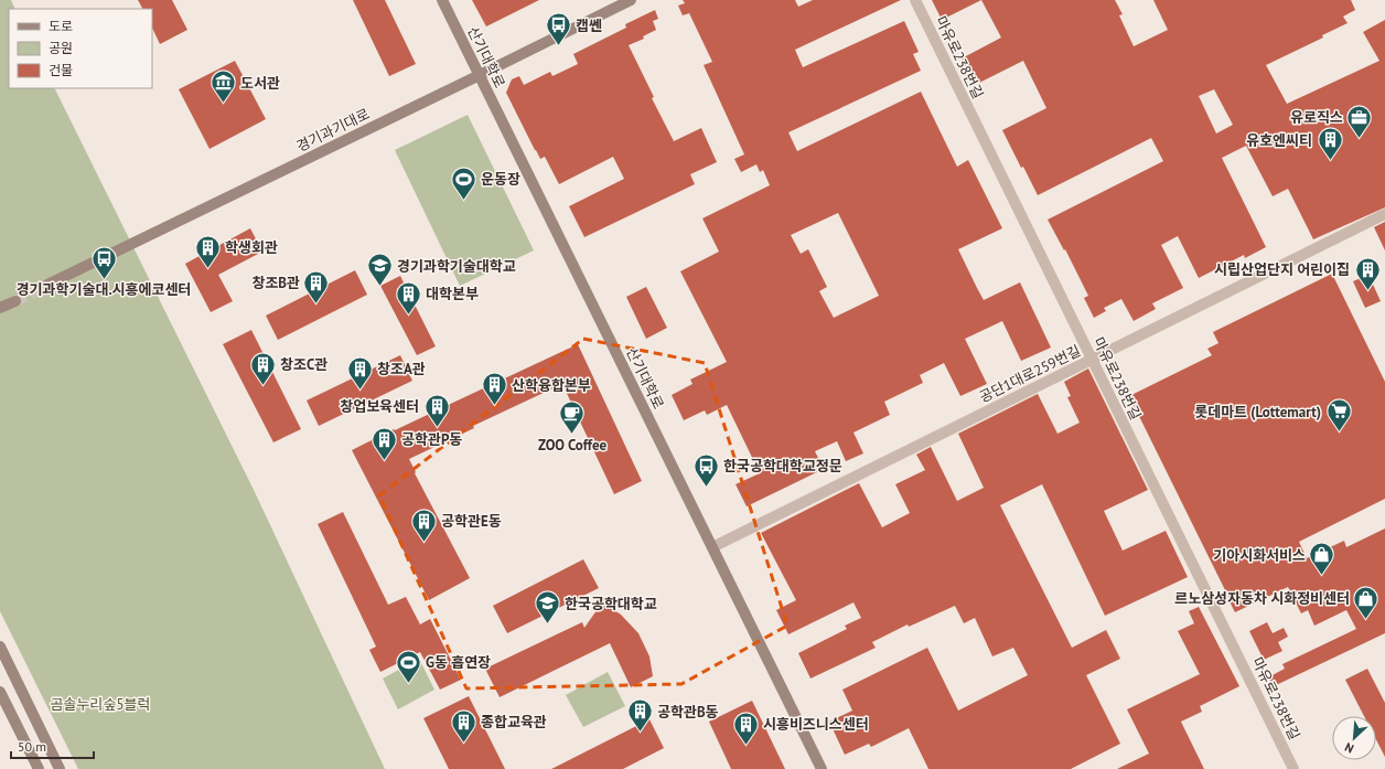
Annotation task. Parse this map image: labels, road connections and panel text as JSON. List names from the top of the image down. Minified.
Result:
{"streets":{"street":["산기대학로","마유로238번길","경기과기대로","공단1대로259번길"]},"crossings":[["산기대학로","경기과기대로"],["산기대학로","공단1대로259번길"],["마유로238번길","공단1대로259번길"]],"parks":["곰솔누리숲5블럭"],"places":{"bus stop":["캡쎈","경기과학기술대.시흥에코센터","한국공학대학교정문"],"museum":["도서관"],"office":["유로직스"],"building":["유호엔씨티","학생회관","시립산업단지 어린이집","창조B관","대학본부","창조C관","창조A관","산학융합본부","창업보육센터","공학관P동","공학관E동","공학관B동","종합교육관","시흥비즈니스센터"],"sports":["운동장","G동 흡연장"],"school or university":["경기과학기술대학교","한국공학대학교"],"supermarket":["롯데마트 (Lottemart)"],"cafe":["ZOO Coffee"],"shop":["기아시화서비스","르노삼성자동차 시화정비센터"]},"legend":["도로","공원","건물"],"scale_bar":"50 m","north":"bottom left"}
